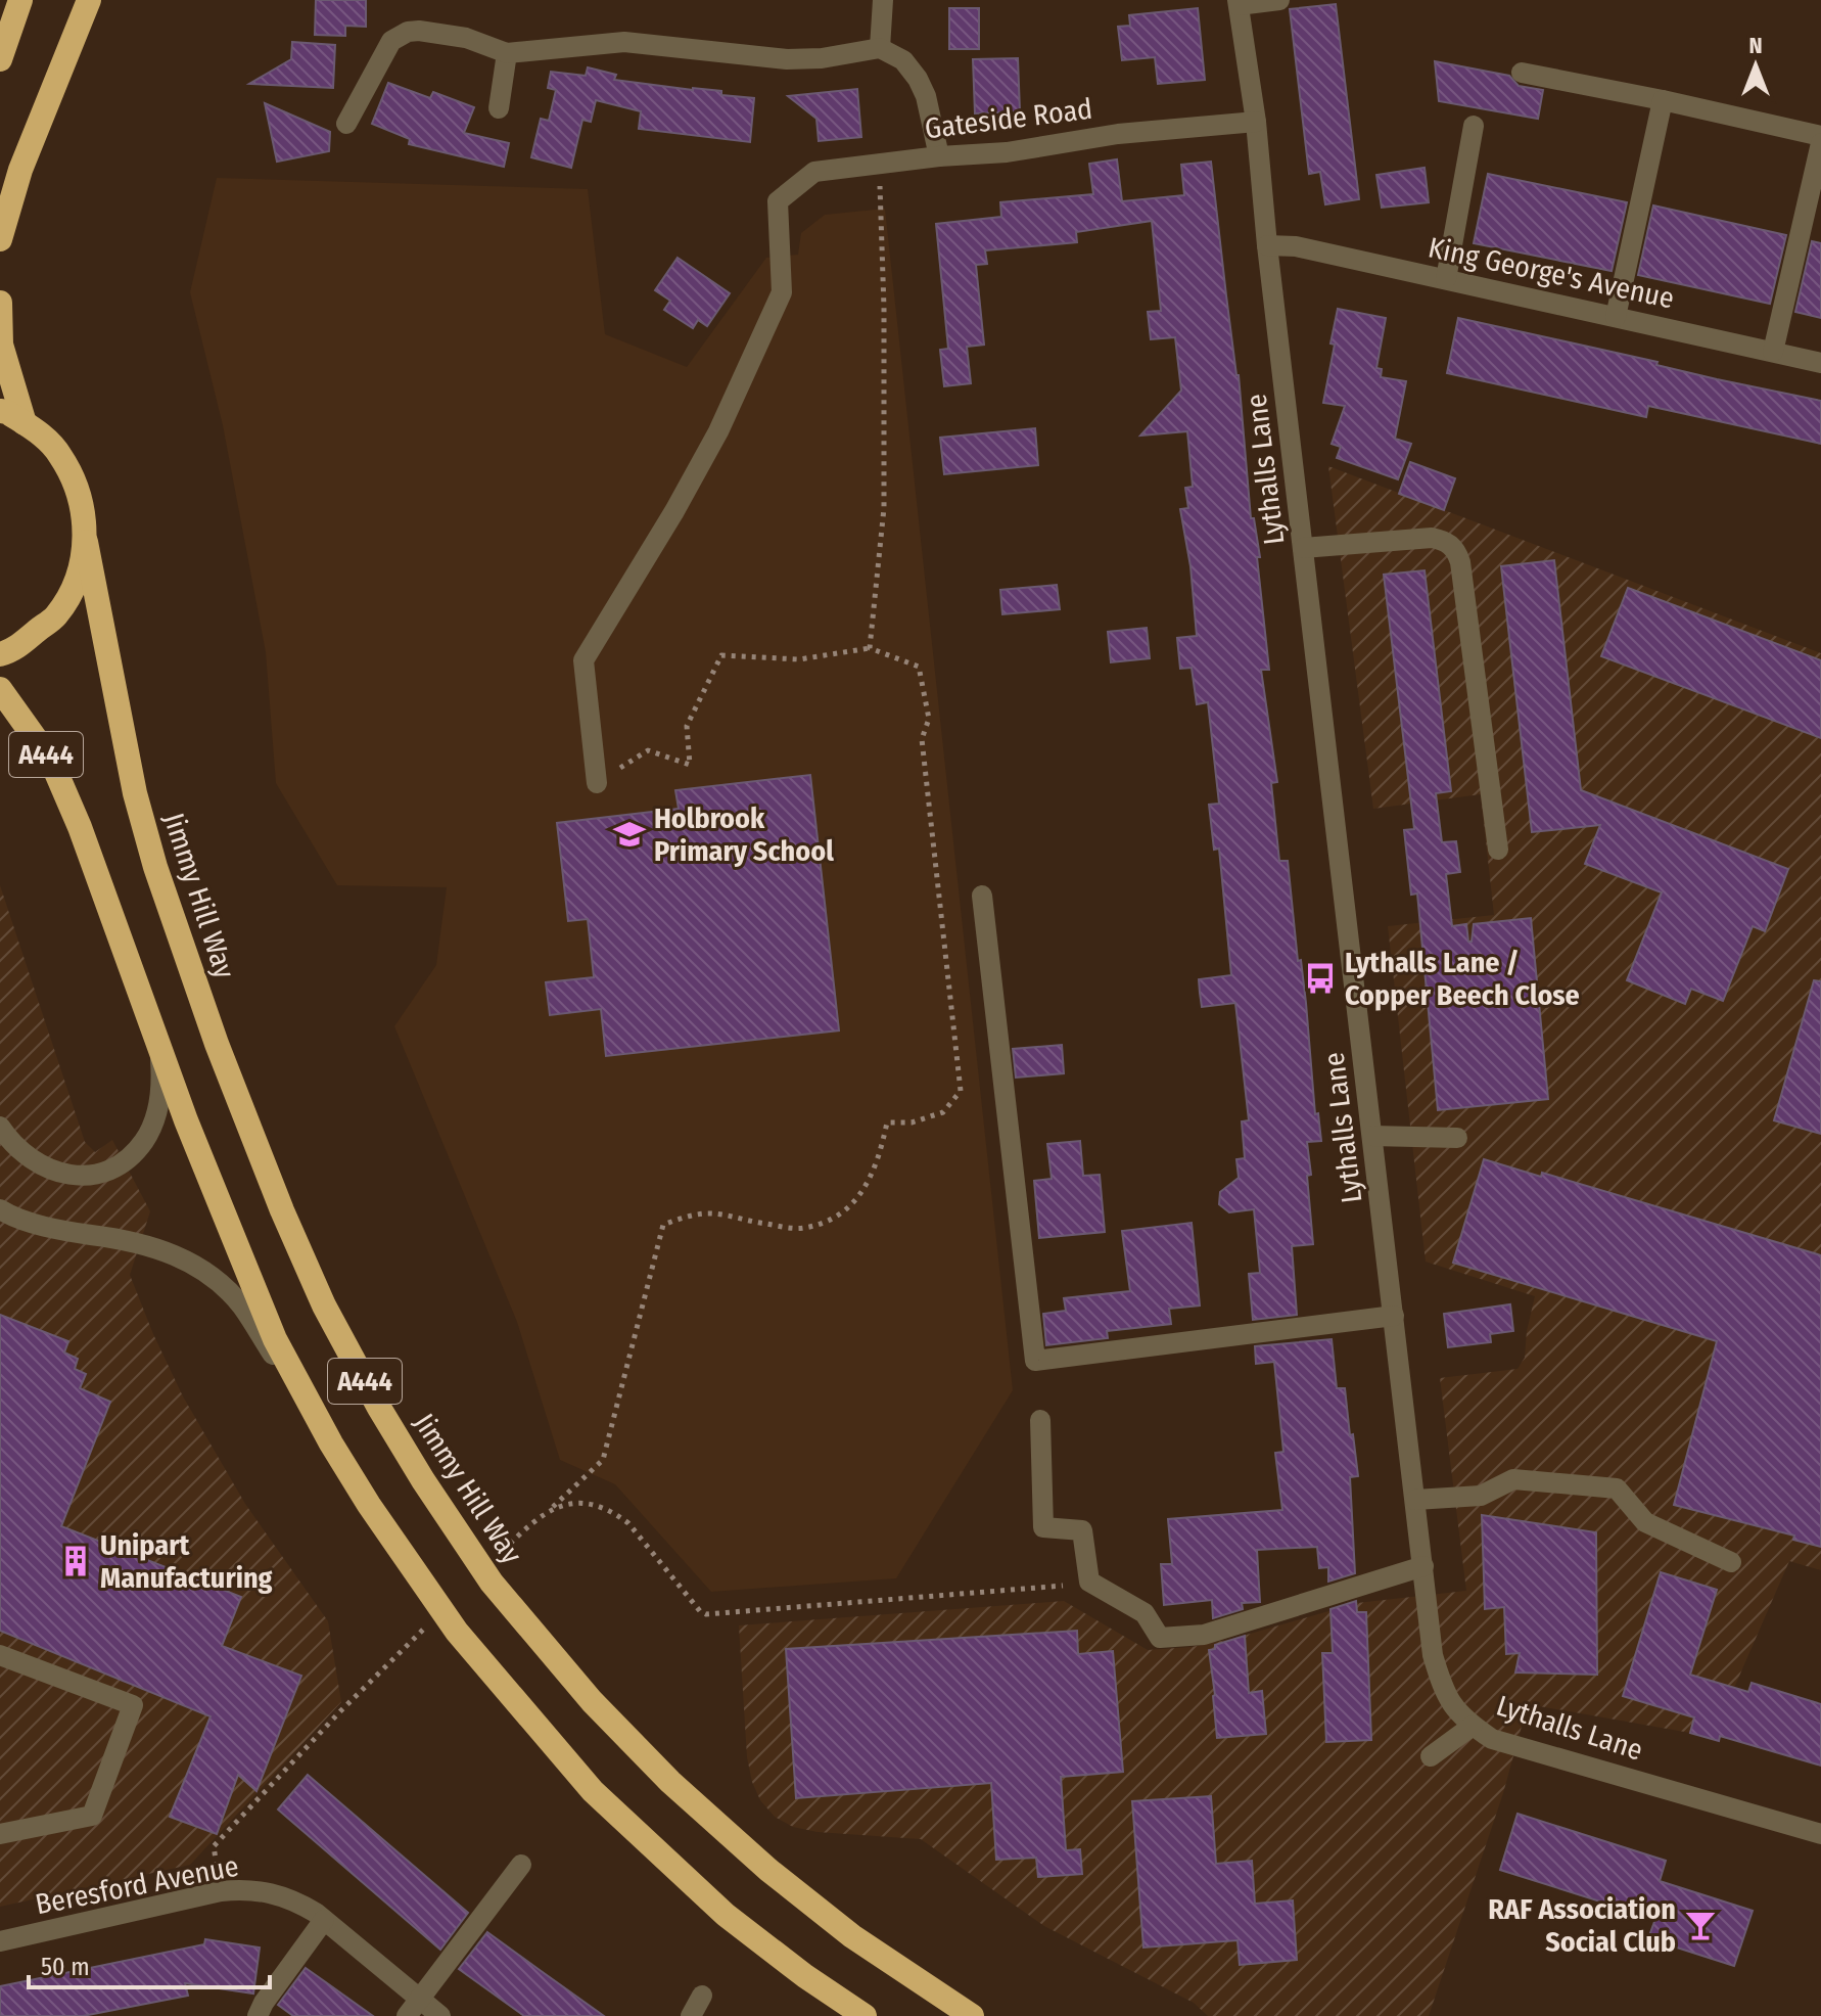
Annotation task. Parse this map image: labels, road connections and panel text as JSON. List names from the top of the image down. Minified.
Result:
{"streets":{"highway":["A444","Jimmy Hill Way"],"street":["Gateside Road","King George's Avenue","Lythalls Lane","Beresford Avenue"]},"crossings":[["Gateside Road","Lythalls Lane"],["King George's Avenue","Lythalls Lane"]],"places":{"school or university":["Holbrook Primary School"],"bus stop":["Lythalls Lane / Copper Beech Close"],"building":["Unipart Manufacturing"],"bar":["RAF Association Social Club"]},"scale_bar":"50 m","north":"top"}
